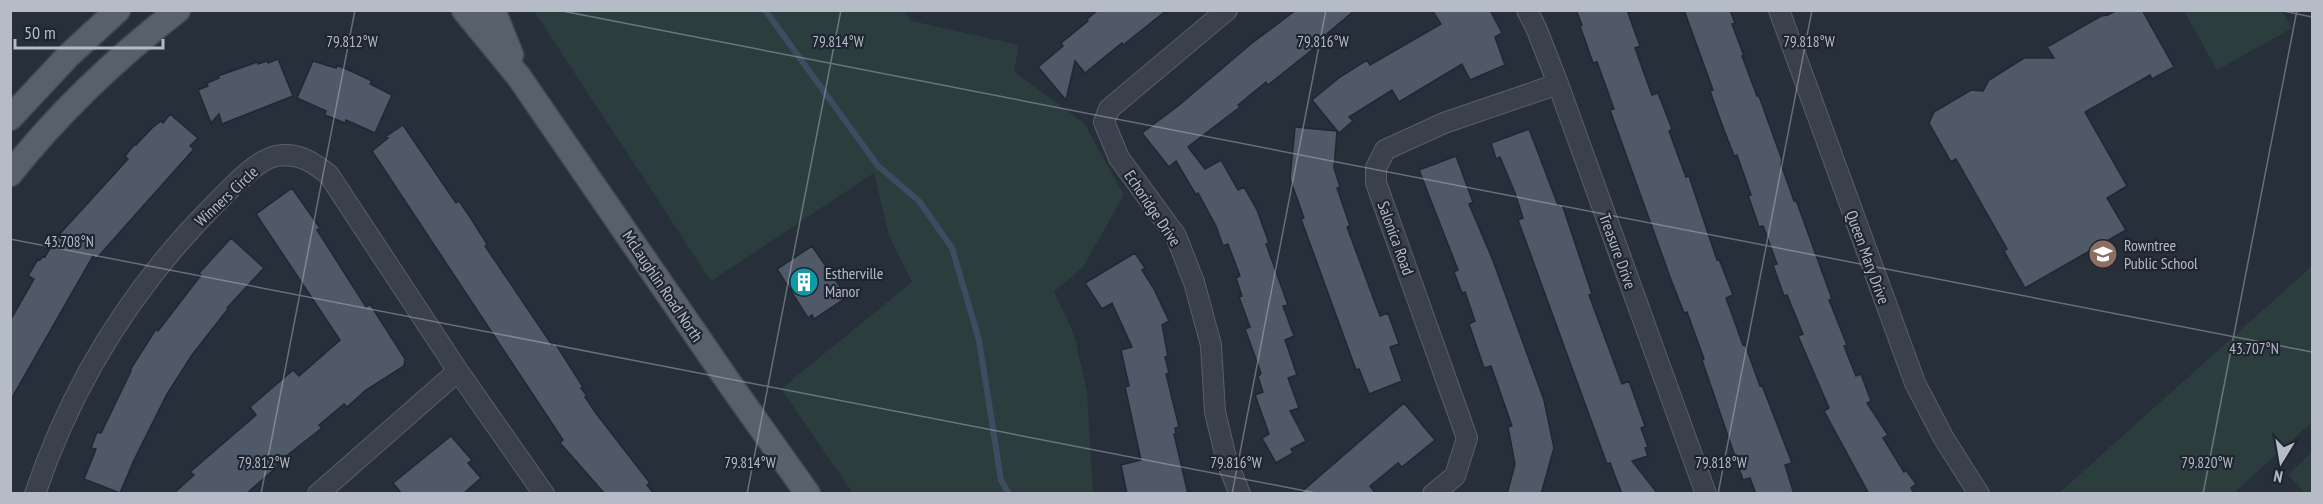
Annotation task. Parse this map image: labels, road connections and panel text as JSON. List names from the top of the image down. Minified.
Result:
{"streets":{"main road":["McLaughlin Road North"],"street":["Winners Circle","Echoridge Drive","Salonica Road","Treasure Drive","Queen Mary Drive"]},"crossings":[["Salonica Road","Treasure Drive"]],"places":{"school or university":["Rowntree Public School"],"building":["Estherville Manor"]},"scale_bar":"50 m","north":"bottom","coordinates":["79.812°W","79.814°W","79.816°W","79.818°W","43.708°N","43.707°N","79.820°W"]}
